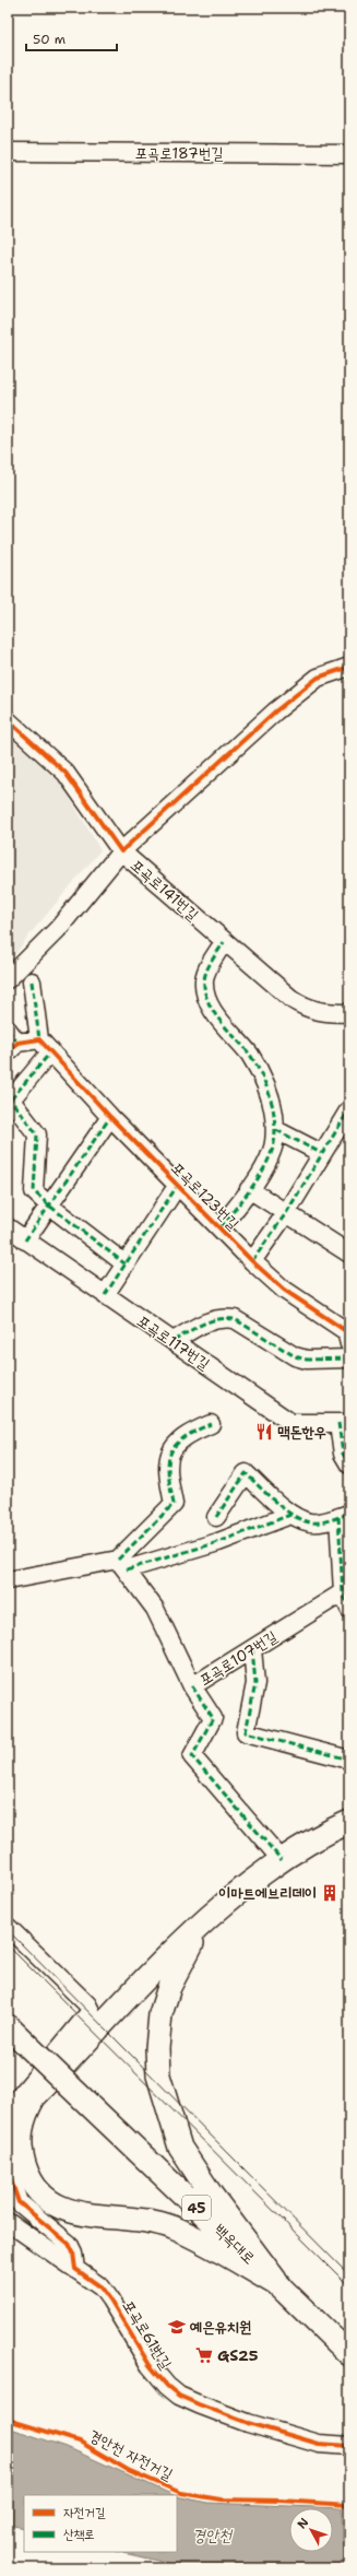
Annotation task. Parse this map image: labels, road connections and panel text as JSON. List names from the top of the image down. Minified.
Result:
{"streets":{"main road":["45","백옥대로"],"street":["포곡로187번길","포곡로141번길","포곡로123번길","포곡로117번길","포곡로107번길","포곡로61번길"],"cycle path":["경안천 자전거길"]},"water":["경안천"],"places":{"restaurant":["맥돈한우"],"building":["이마트에브리데이"],"school or university":["예은유치원"],"supermarket":["GS25"]},"legend":["자전거길","산책로"],"scale_bar":"50 m","north":"top left"}
